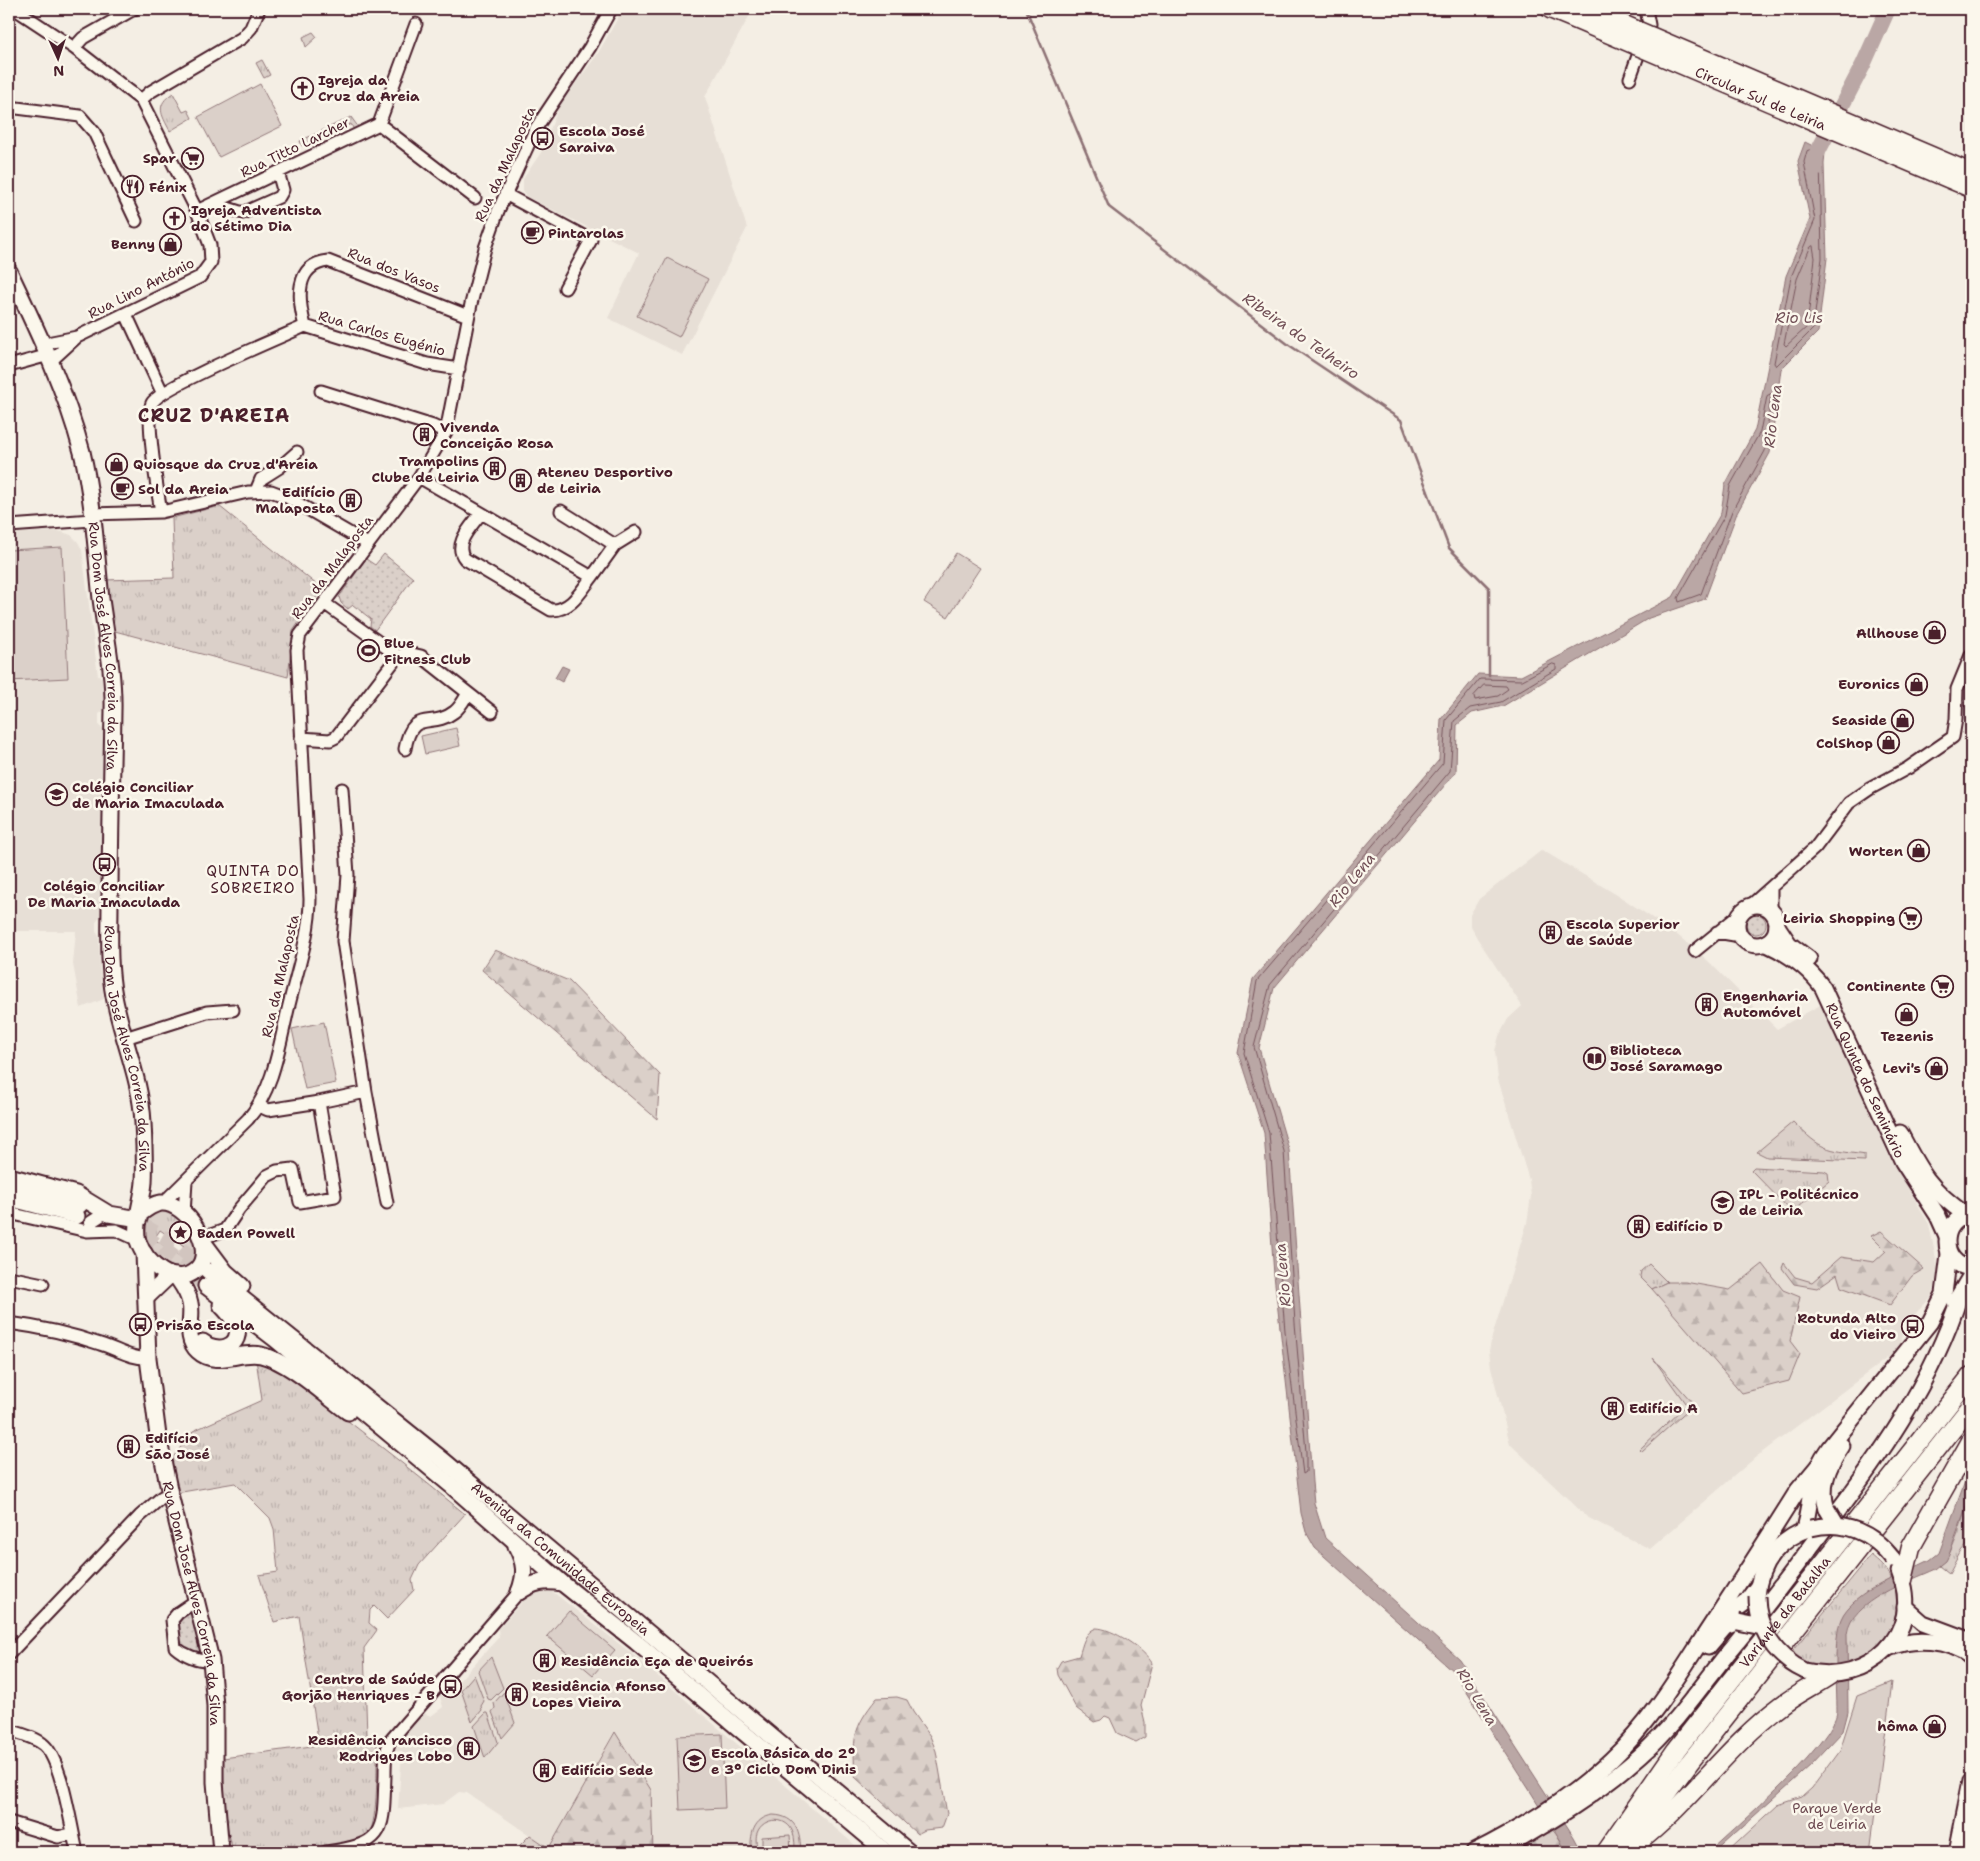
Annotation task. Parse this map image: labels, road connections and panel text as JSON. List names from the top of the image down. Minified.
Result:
{"streets":{"highway":["Circular Sul de Leiria","Variante da Batalha"],"main road":["Rua Dom José Alves Correia da Silva","Rua Quinta do Seminário","Avenida da Comunidade Europeia"],"street":["Rua Titto Larcher","Rua da Malaposta","Rua dos Vasos","Rua Lino António","Rua Carlos Eugénio"]},"crossings":[["Rua Titto Larcher","Rua Lino António"],["Rua da Malaposta","Rua dos Vasos"],["Rua da Malaposta","Rua Carlos Eugénio"],["Rua da Malaposta","Rua Dom José Alves Correia da Silva"],["Rua da Malaposta","Avenida da Comunidade Europeia"],["Rua dos Vasos","Rua Carlos Eugénio"],["Rua Lino António","Rua Dom José Alves Correia da Silva"],["Rua Dom José Alves Correia da Silva","Avenida da Comunidade Europeia"]],"districts":["CRUZ D'AREIA","QUINTA DO SOBREIRO"],"water":["Rio Lis","Ribeira do Telheiro","Rio Lena"],"parks":["Parque Verde de Leiria"],"places":{"church":["Igreja da Cruz da Areia","Igreja Adventista do Sétimo Dia"],"bus stop":["Escola José Saraiva","Colégio Conciliar De Maria Imaculada","Prisão Escola","Rotunda Alto do Vieiro","Centro de Saúde Gorjão Henriques - B"],"supermarket":["Spar","Leiria Shopping","Continente"],"restaurant":["Fénix"],"cafe":["Pintarolas","Sol da Areia"],"shop":["Benny","Quiosque da Cruz d'Areia","Allhouse","Euronics","Seaside","ColShop","Worten","Tezenis","Levi's","hôma"],"building":["Vivenda Conceição Rosa","Trampolins Clube de Leiria","Ateneu Desportivo de Leiria","Edifício Malaposta","Escola Superior de Saúde","Engenharia Automóvel","Edifício D","Edifício A","Edifício São José","Residência Eça de Queirós","Residência Afonso Lopes Vieira","Residência rancisco Rodrigues Lobo","Edifício Sede"],"sports":["Blue Fitness Club"],"school or university":["Colégio Conciliar de Maria Imaculada","IPL - Politécnico de Leiria","Escola Básica do 2º e 3º Ciclo Dom Dinis"],"library":["Biblioteca José Saramago"],"place":["Baden Powell"]},"north":"bottom"}
